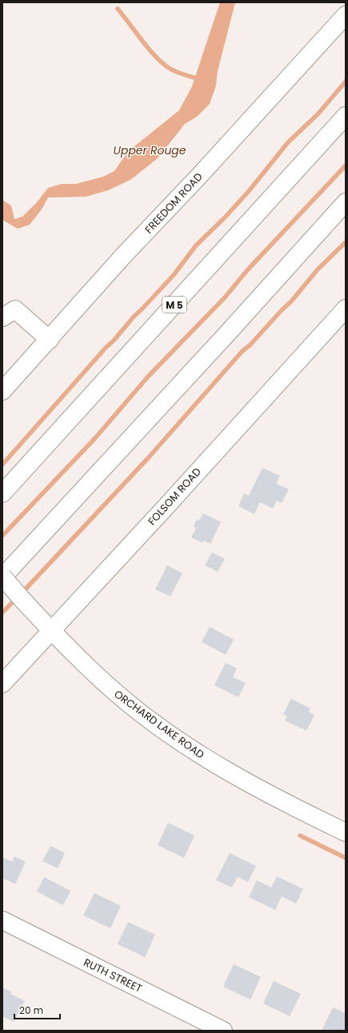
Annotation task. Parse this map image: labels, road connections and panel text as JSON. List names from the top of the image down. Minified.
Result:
{"streets":{"main road":["FREEDOM ROAD","M 5","FOLSOM ROAD","ORCHARD LAKE ROAD","RUTH STREET"]},"crossings":[["FOLSOM ROAD","ORCHARD LAKE ROAD"]],"water":["Upper Rouge"],"scale_bar":"20 m"}
